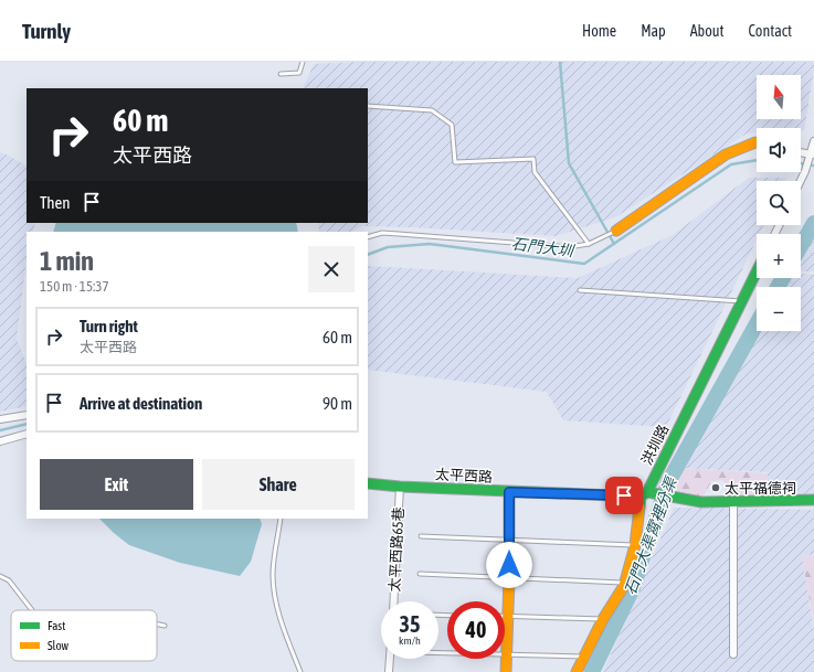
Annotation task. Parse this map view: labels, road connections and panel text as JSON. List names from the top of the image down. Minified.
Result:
{"streets":{"street":["洪圳路","太平西路","太平西路65巷"]},"crossings":[["洪圳路","太平西路"],["太平西路","太平西路65巷"]],"water":["石門大圳","石門大渠霄裡分渠"],"places":["太平福德祠"],"legend":["Fast","Slow"],"north":"top","page":{"header":"Turnly","nav":["Home","Map","About","Contact"],"map_buttons":["+","−"],"turn":["60 m","太平西路"],"then":"Then","heading":["1 min","150 m · 15:37"],"list":[{"name":"Turn right","note":"太平西路","value":"60 m"},{"name":"Arrive at destination","value":"90 m"}],"buttons":["Exit","Share"],"speed":"35 km/h","limit":"40"}}
